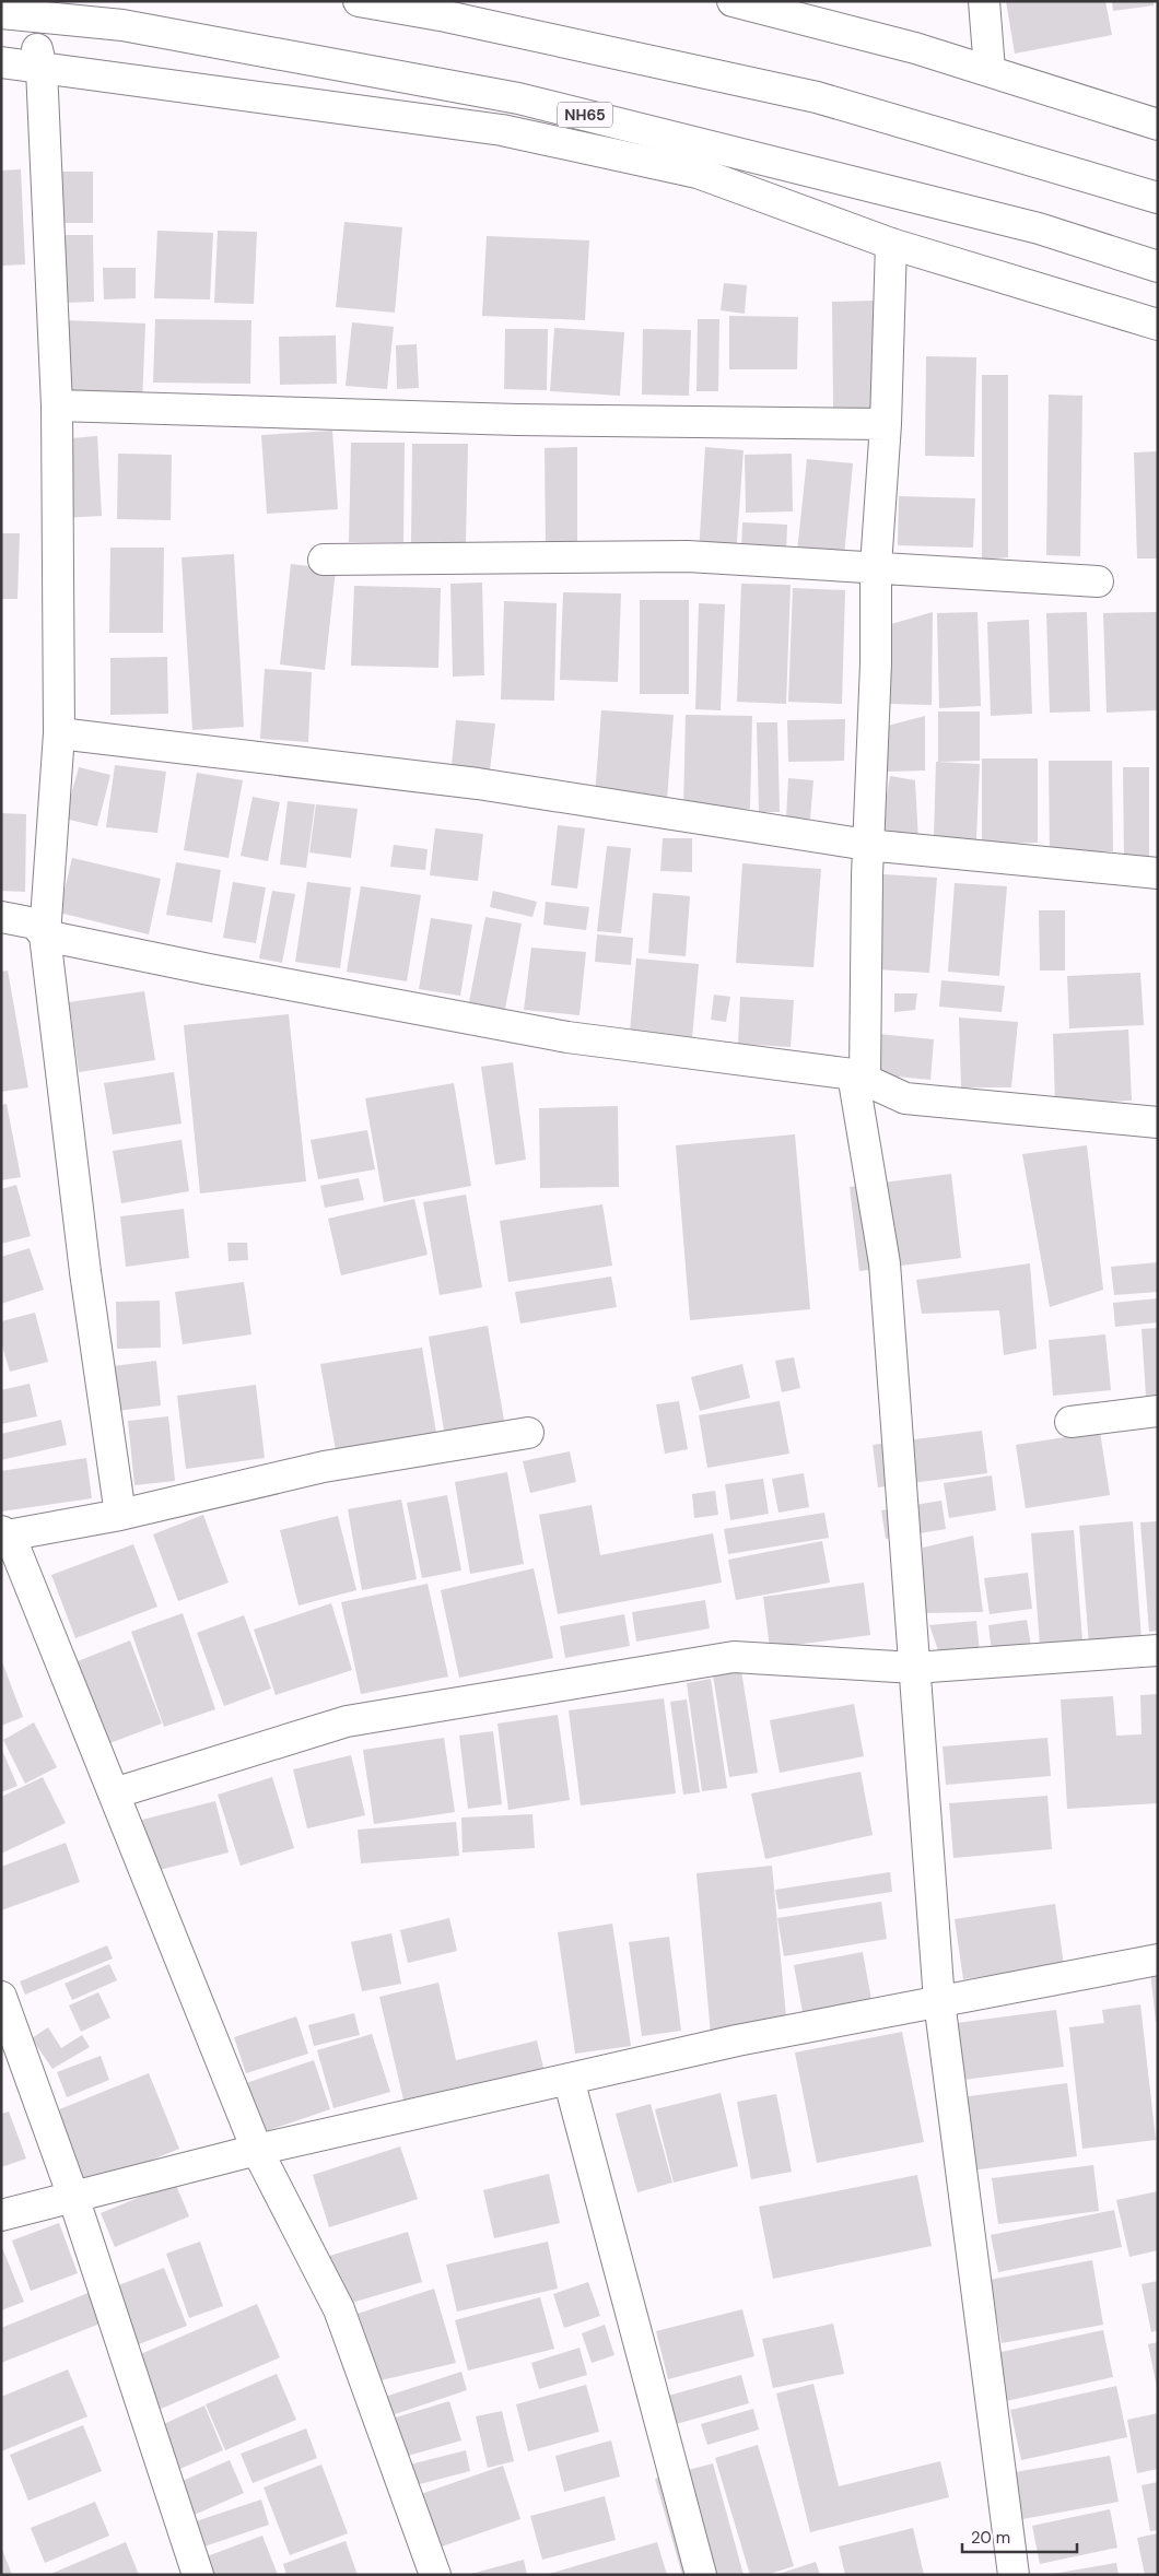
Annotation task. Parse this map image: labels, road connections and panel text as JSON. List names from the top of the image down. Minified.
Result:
{"streets":{"main road":["NH65"]},"scale_bar":"20 m"}
